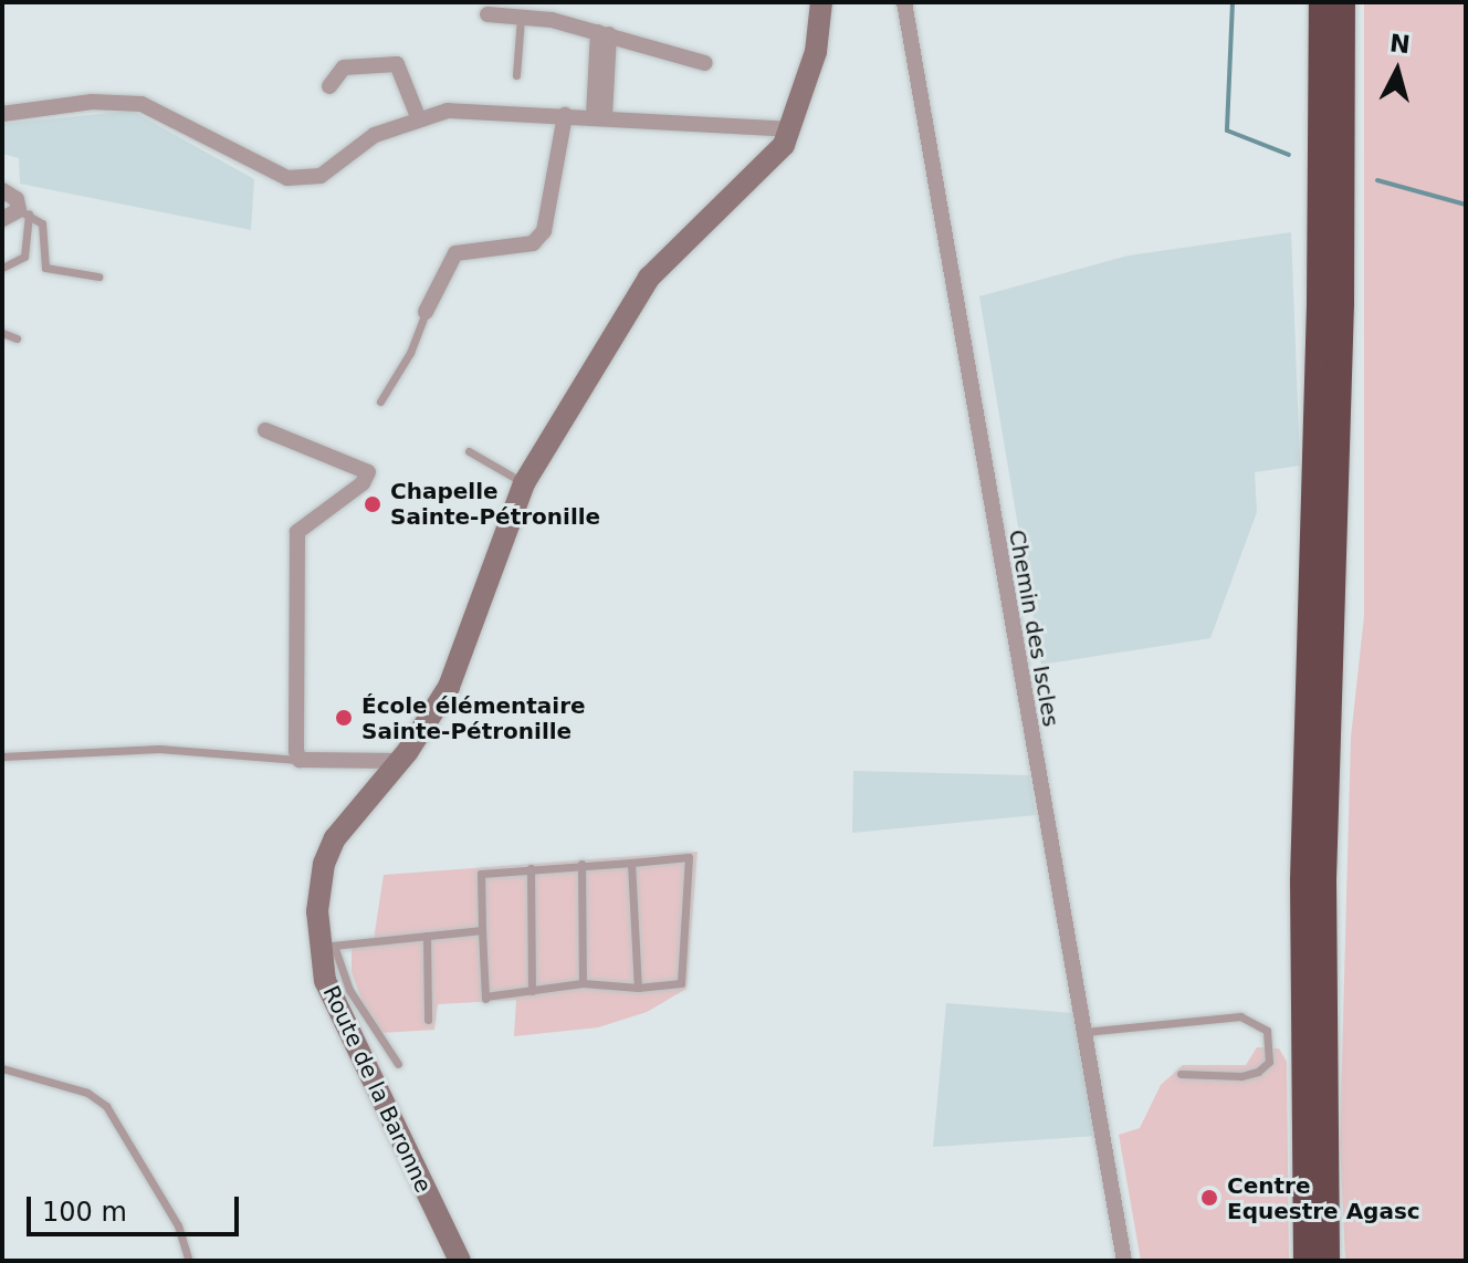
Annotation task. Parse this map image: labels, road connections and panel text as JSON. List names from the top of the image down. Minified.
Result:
{"streets":{"main road":["Route de la Baronne"],"street":["Chemin des Iscles"]},"places":["Chapelle Sainte-Pétronille","École élémentaire Sainte-Pétronille","Centre Equestre Agasc"],"scale_bar":"100 m","north":"top"}
